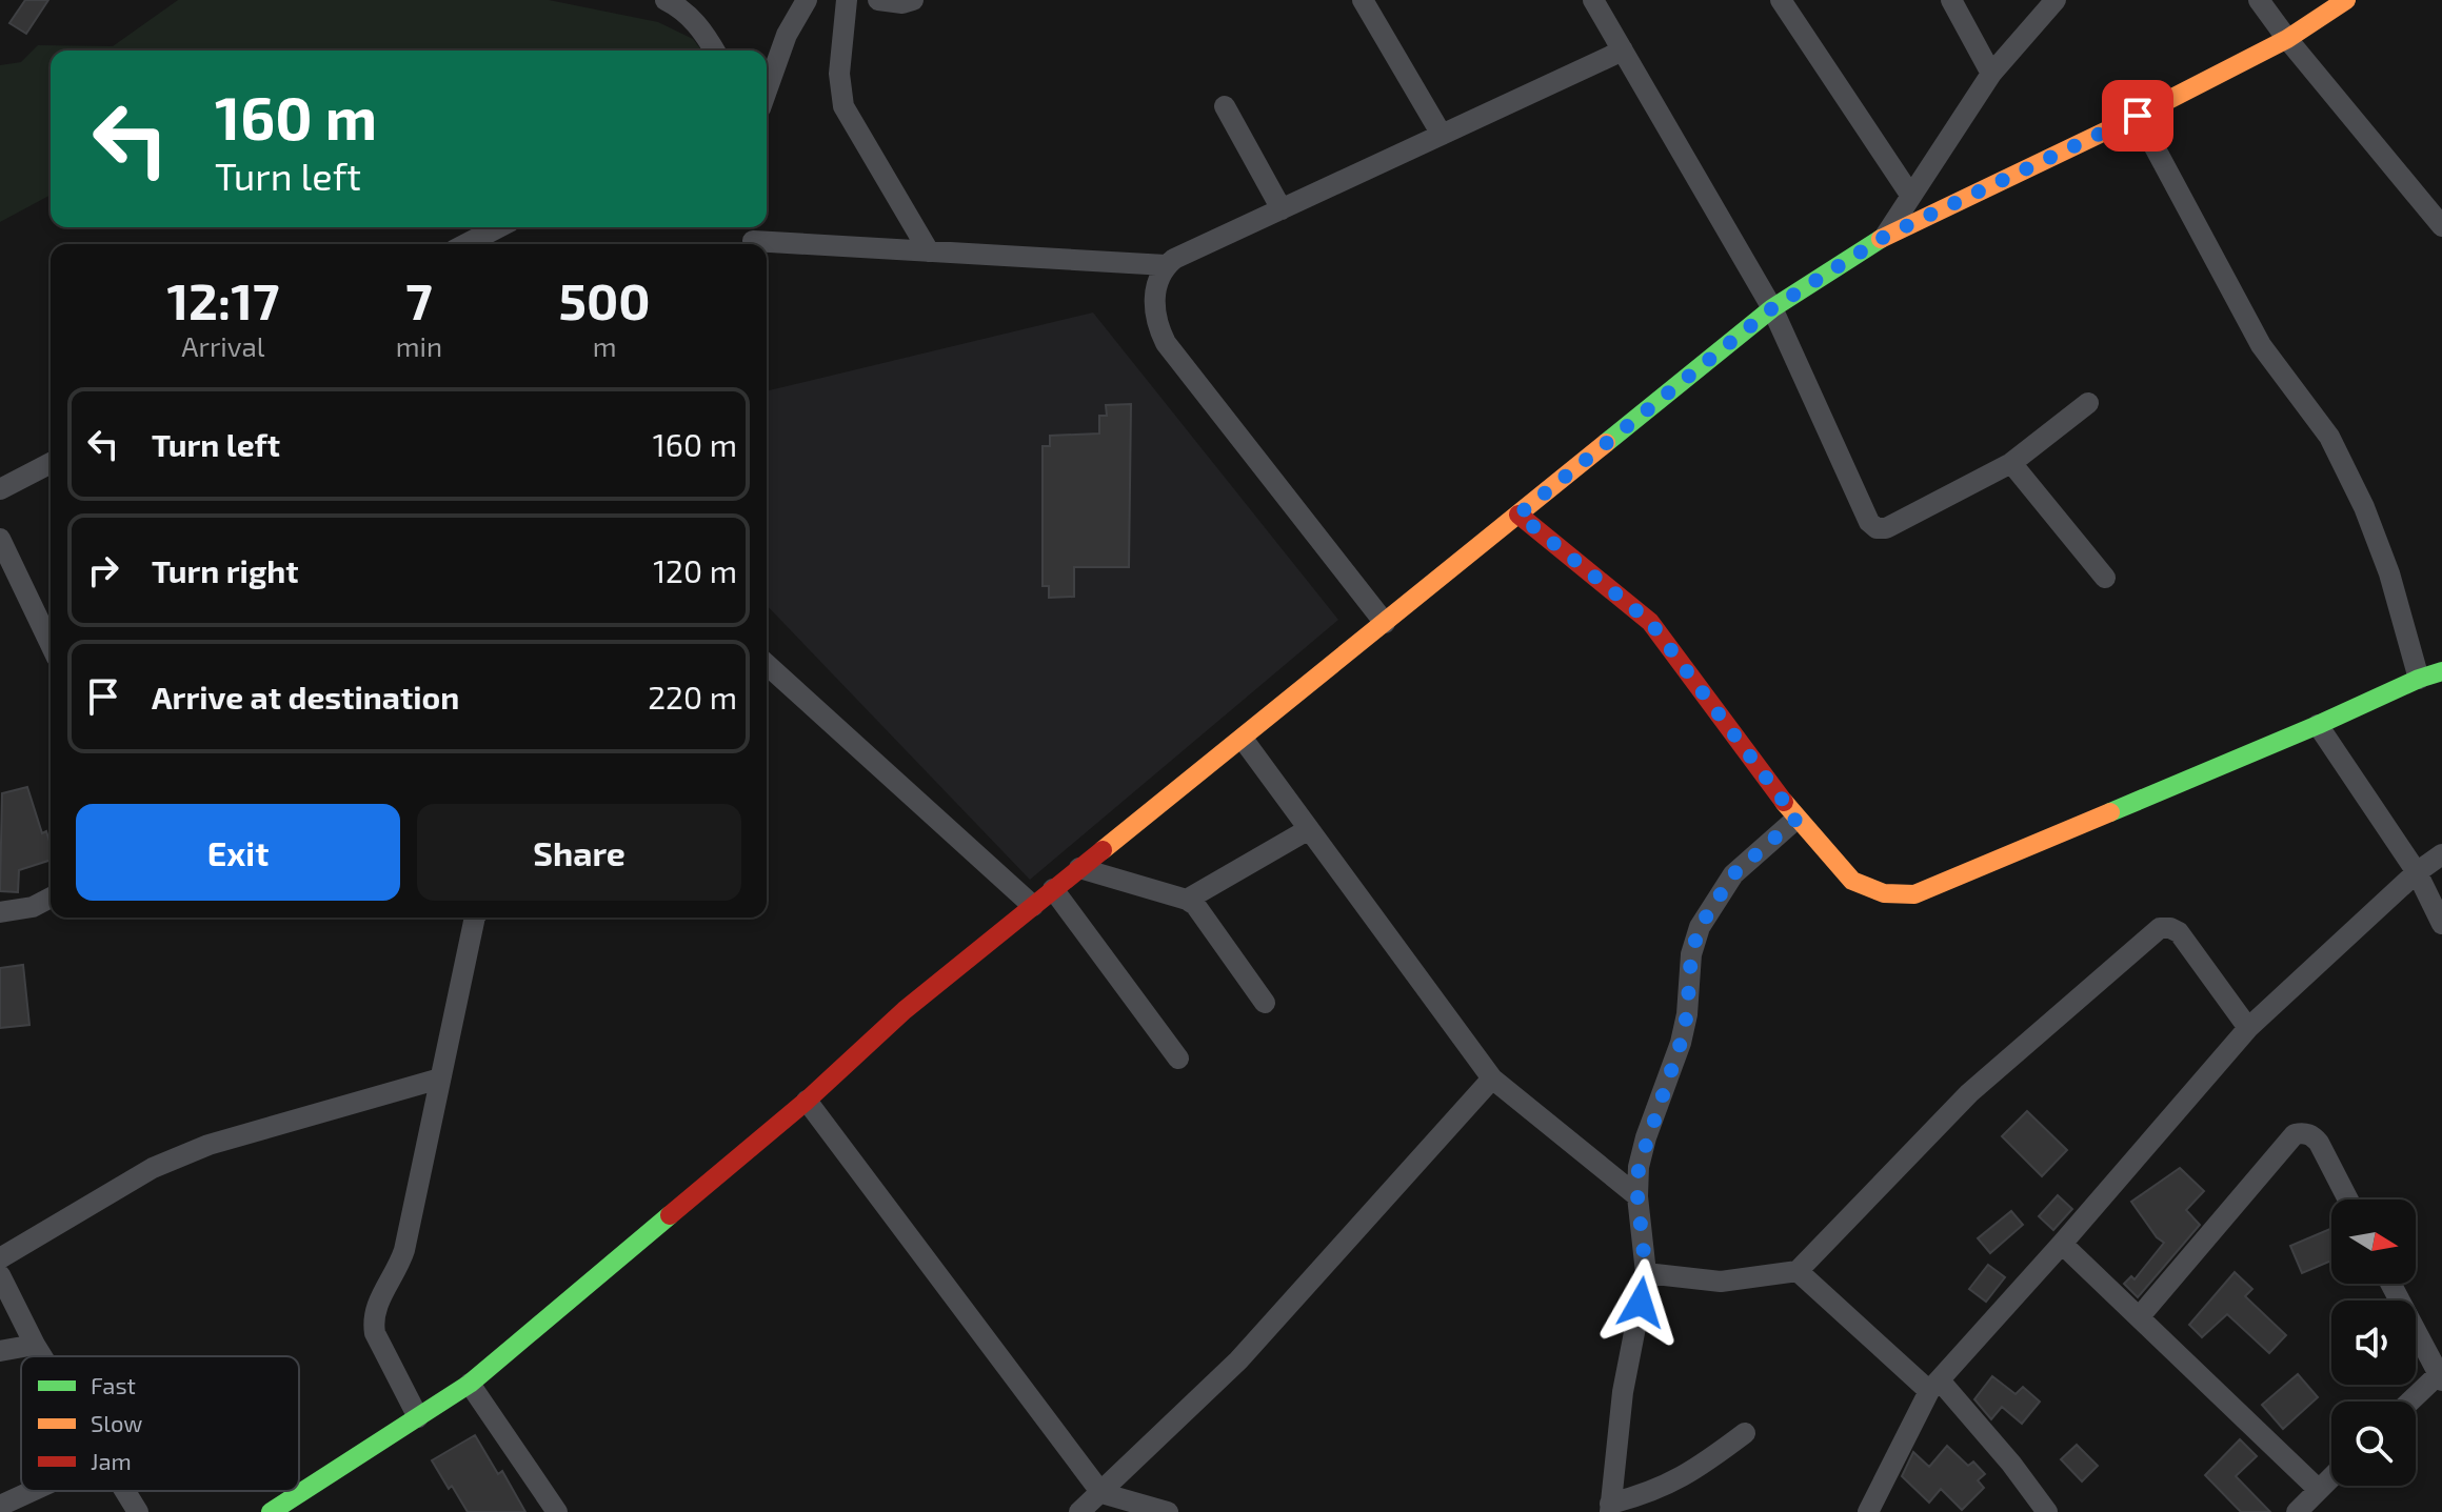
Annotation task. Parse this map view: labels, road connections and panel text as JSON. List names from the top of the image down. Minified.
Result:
{"legend":["Fast","Slow","Jam"],"north":"right","page":{"turn":["160 m","Turn left"],"eta":["12:17","Arrival","7","min","500","m"],"list":[{"name":"Turn left","value":"160 m"},{"name":"Turn right","value":"120 m"},{"name":"Arrive at destination","value":"220 m"}],"buttons":["Exit","Share"]}}
